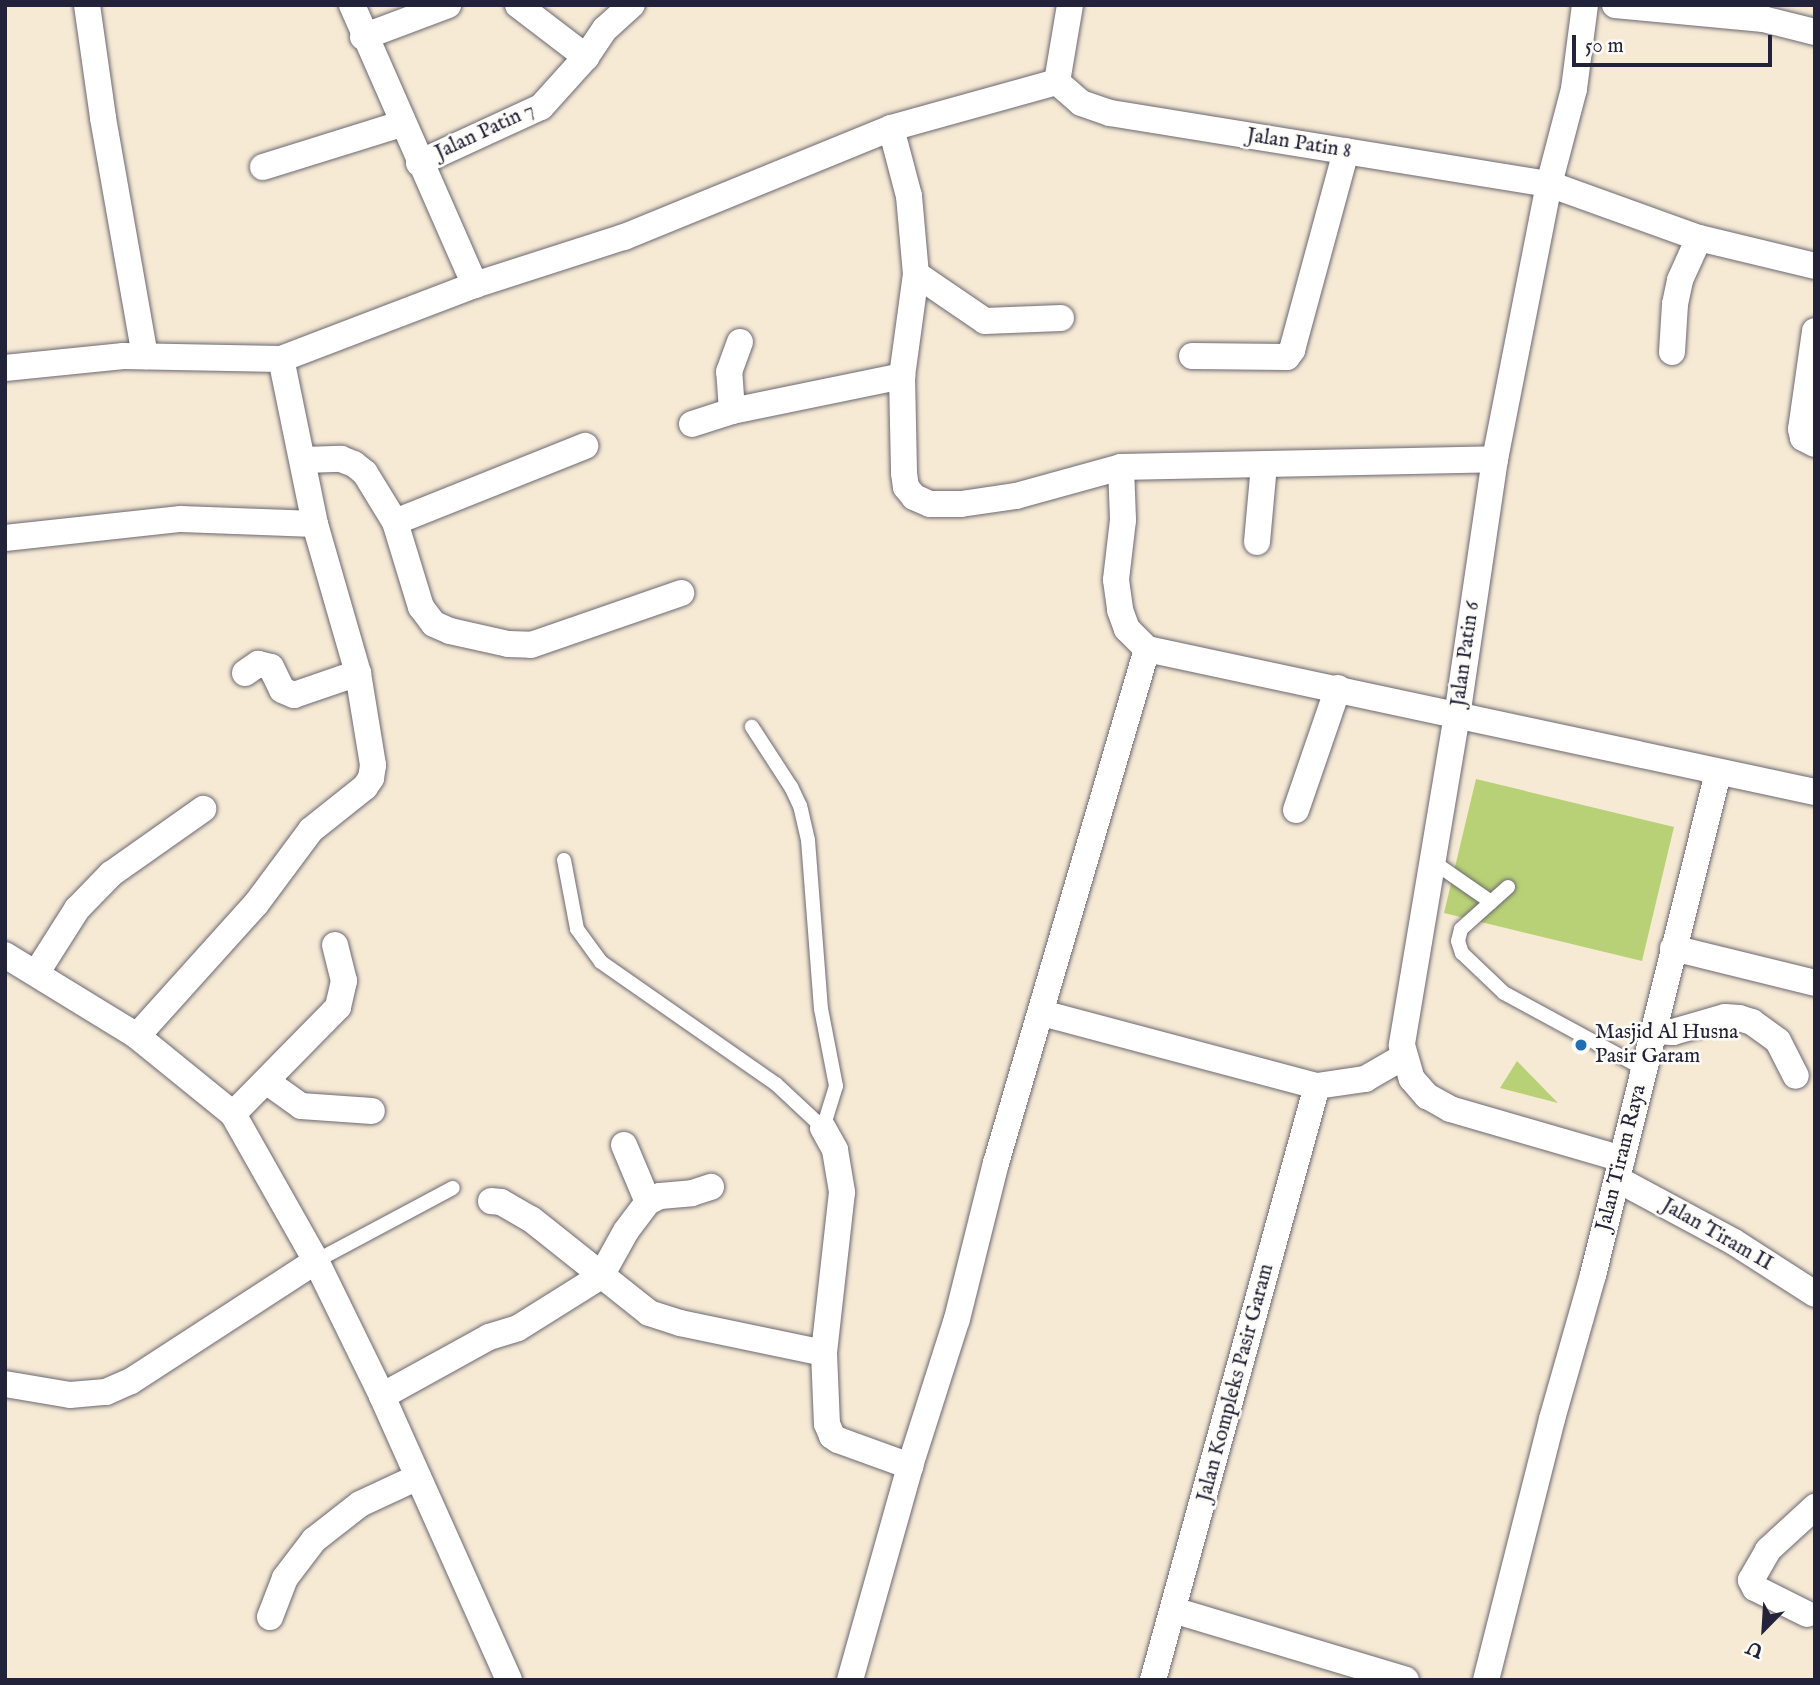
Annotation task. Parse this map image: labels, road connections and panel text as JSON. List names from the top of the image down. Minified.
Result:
{"streets":{"street":["Jalan Patin 7","Jalan Patin 8","Jalan Patin 6","Jalan Tiram Raya","Jalan Tiram II","Jalan Kompleks Pasir Garam"]},"crossings":[["Jalan Patin 8","Jalan Patin 6"],["Jalan Tiram Raya","Jalan Tiram II"]],"places":["Masjid Al Husna Pasir Garam"],"scale_bar":"50 m","north":"bottom left"}
